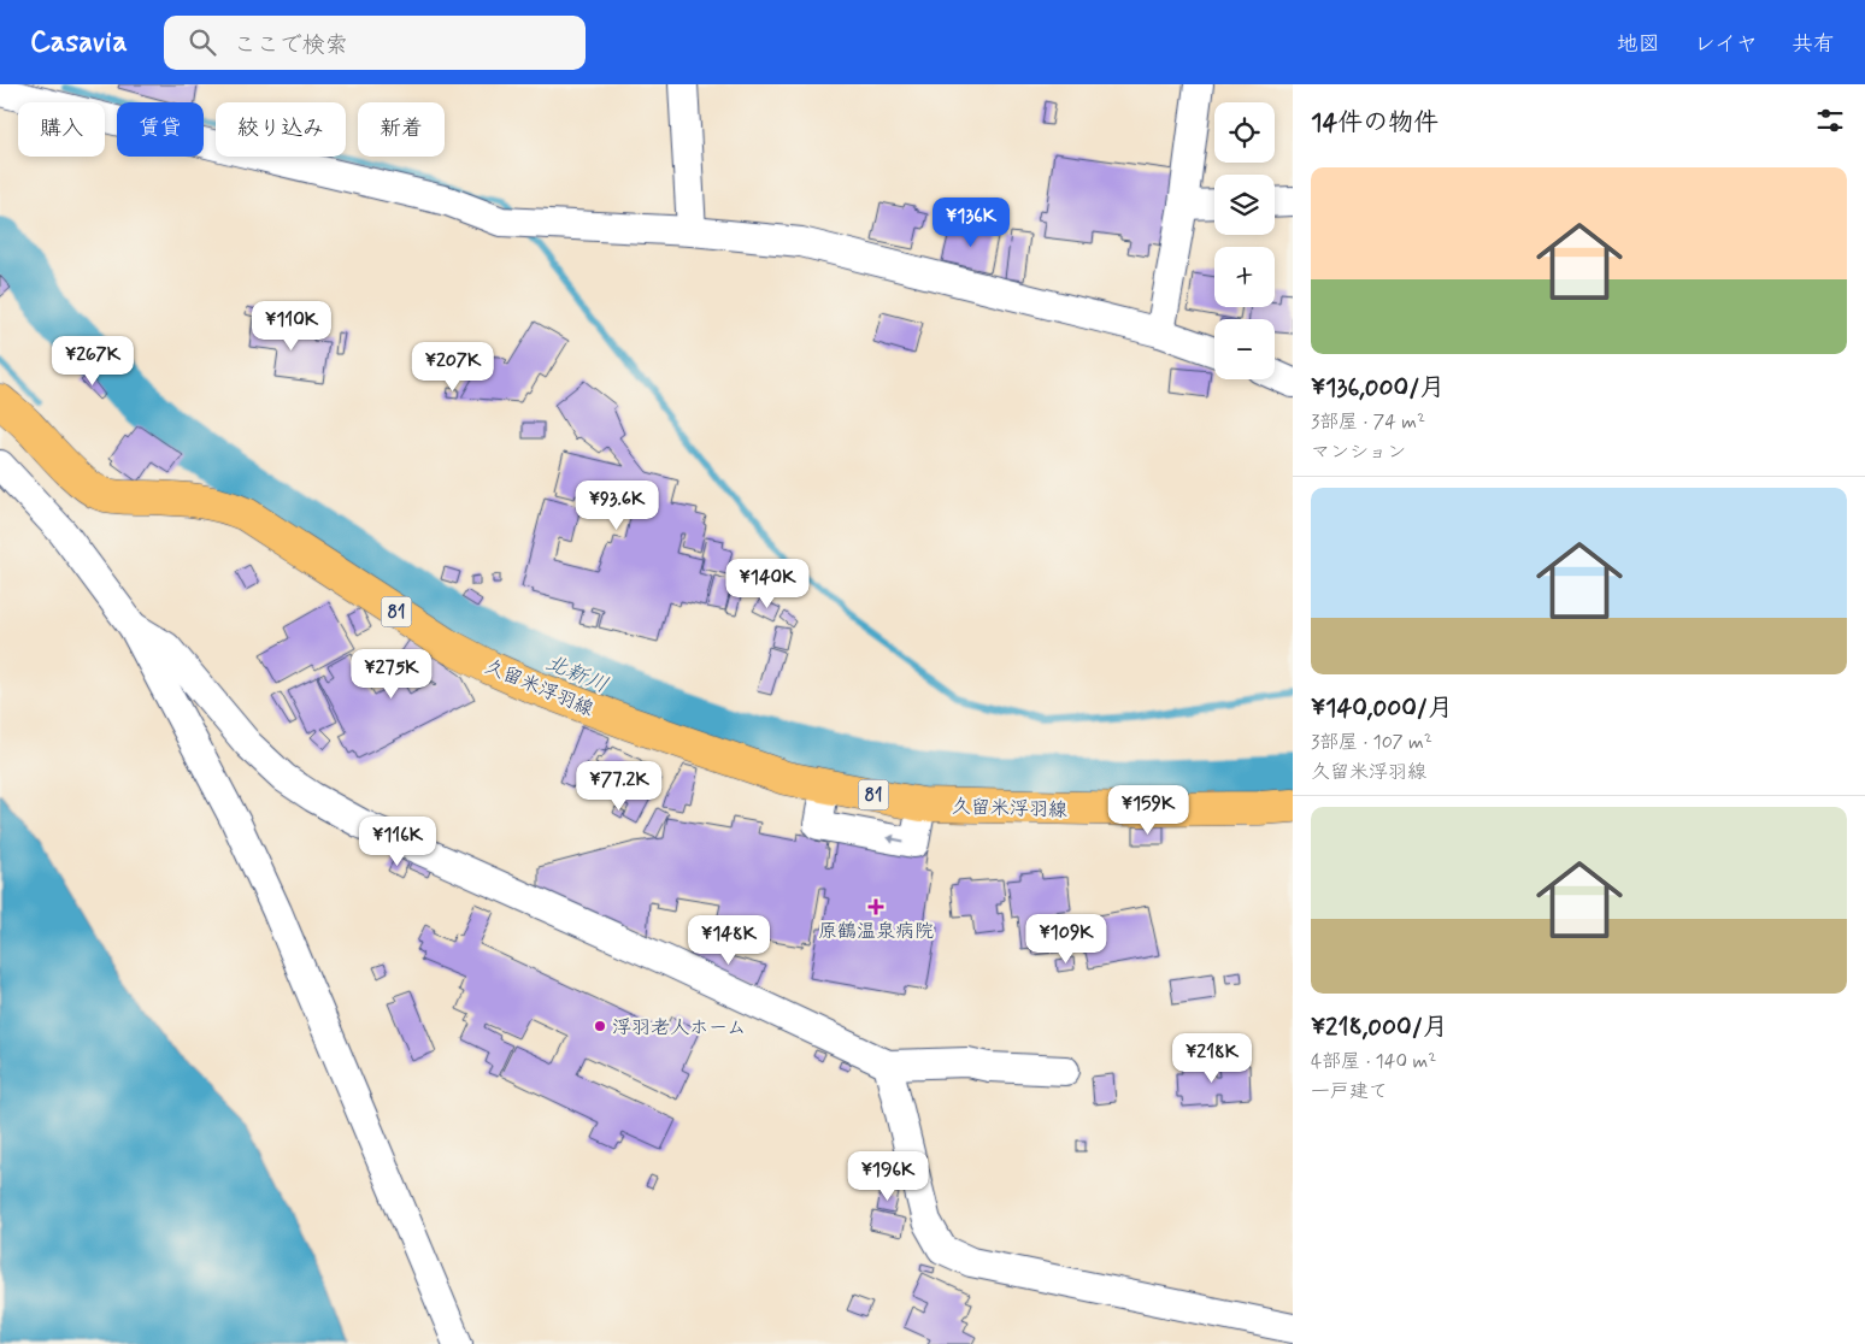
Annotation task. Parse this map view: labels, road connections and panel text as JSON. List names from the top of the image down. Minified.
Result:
{"streets":{"main road":["81","久留米浮羽線"]},"water":["北新川"],"places":{"health":["原鶴温泉病院"],"other":["浮羽老人ホーム"]},"page":{"header":"Casavia","search":"ここで検索","nav":["地図","レイヤ","共有"],"heading":"14件の物件","map_buttons":["+","−"],"chip":["購入","賃貸","絞り込み","新着"],"list":[{"name":"¥136,000/月","note":"3部屋 · 74 m² · マンション"},{"name":"¥140,000/月","note":"3部屋 · 107 m² · 久留米浮羽線"},{"name":"¥218,000/月","note":"4部屋 · 140 m² · 一戸建て"}],"price":["¥136K","¥110K","¥267K","¥207K","¥93.6K","¥140K","¥275K","¥77.2K","¥159K","¥116K","¥109K","¥148K","¥218K","¥196K"]}}
